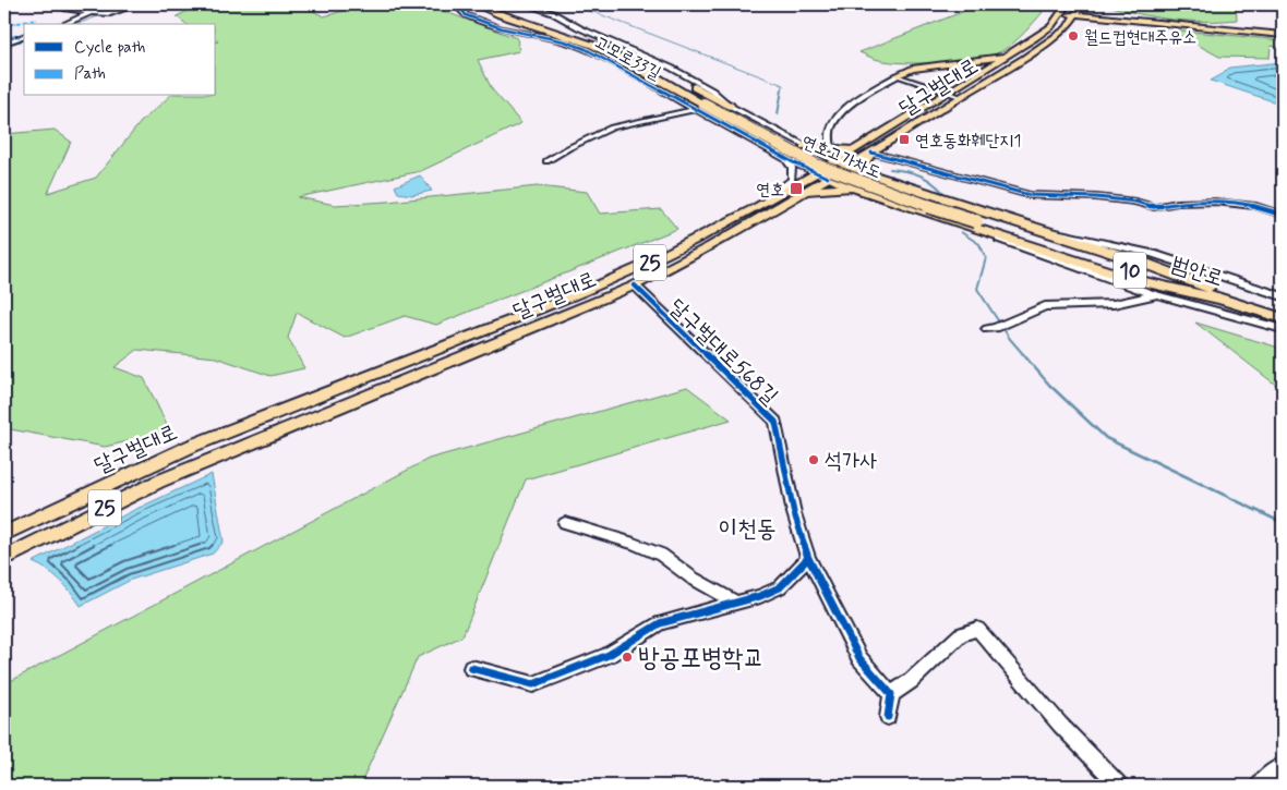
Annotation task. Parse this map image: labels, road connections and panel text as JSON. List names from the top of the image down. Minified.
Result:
{"streets":{"highway":["연호고가차도","10","범안로"],"main road":["달구벌대로","25"],"street":["고모로33길","달구벌대로568길"]},"crossings":[["고모로33길","달구벌대로"],["고모로33길","연호고가차도"],["고모로33길","10"],["달구벌대로","달구벌대로568길"],["연호고가차도","10"],["연호고가차도","범안로"]],"districts":["이천동"],"places":{"other":["월드컵현대주유소","석가사","방공포병학교"],"transit":["연호동화훼단지1","연호"]},"legend":["Cycle path","Path"]}
